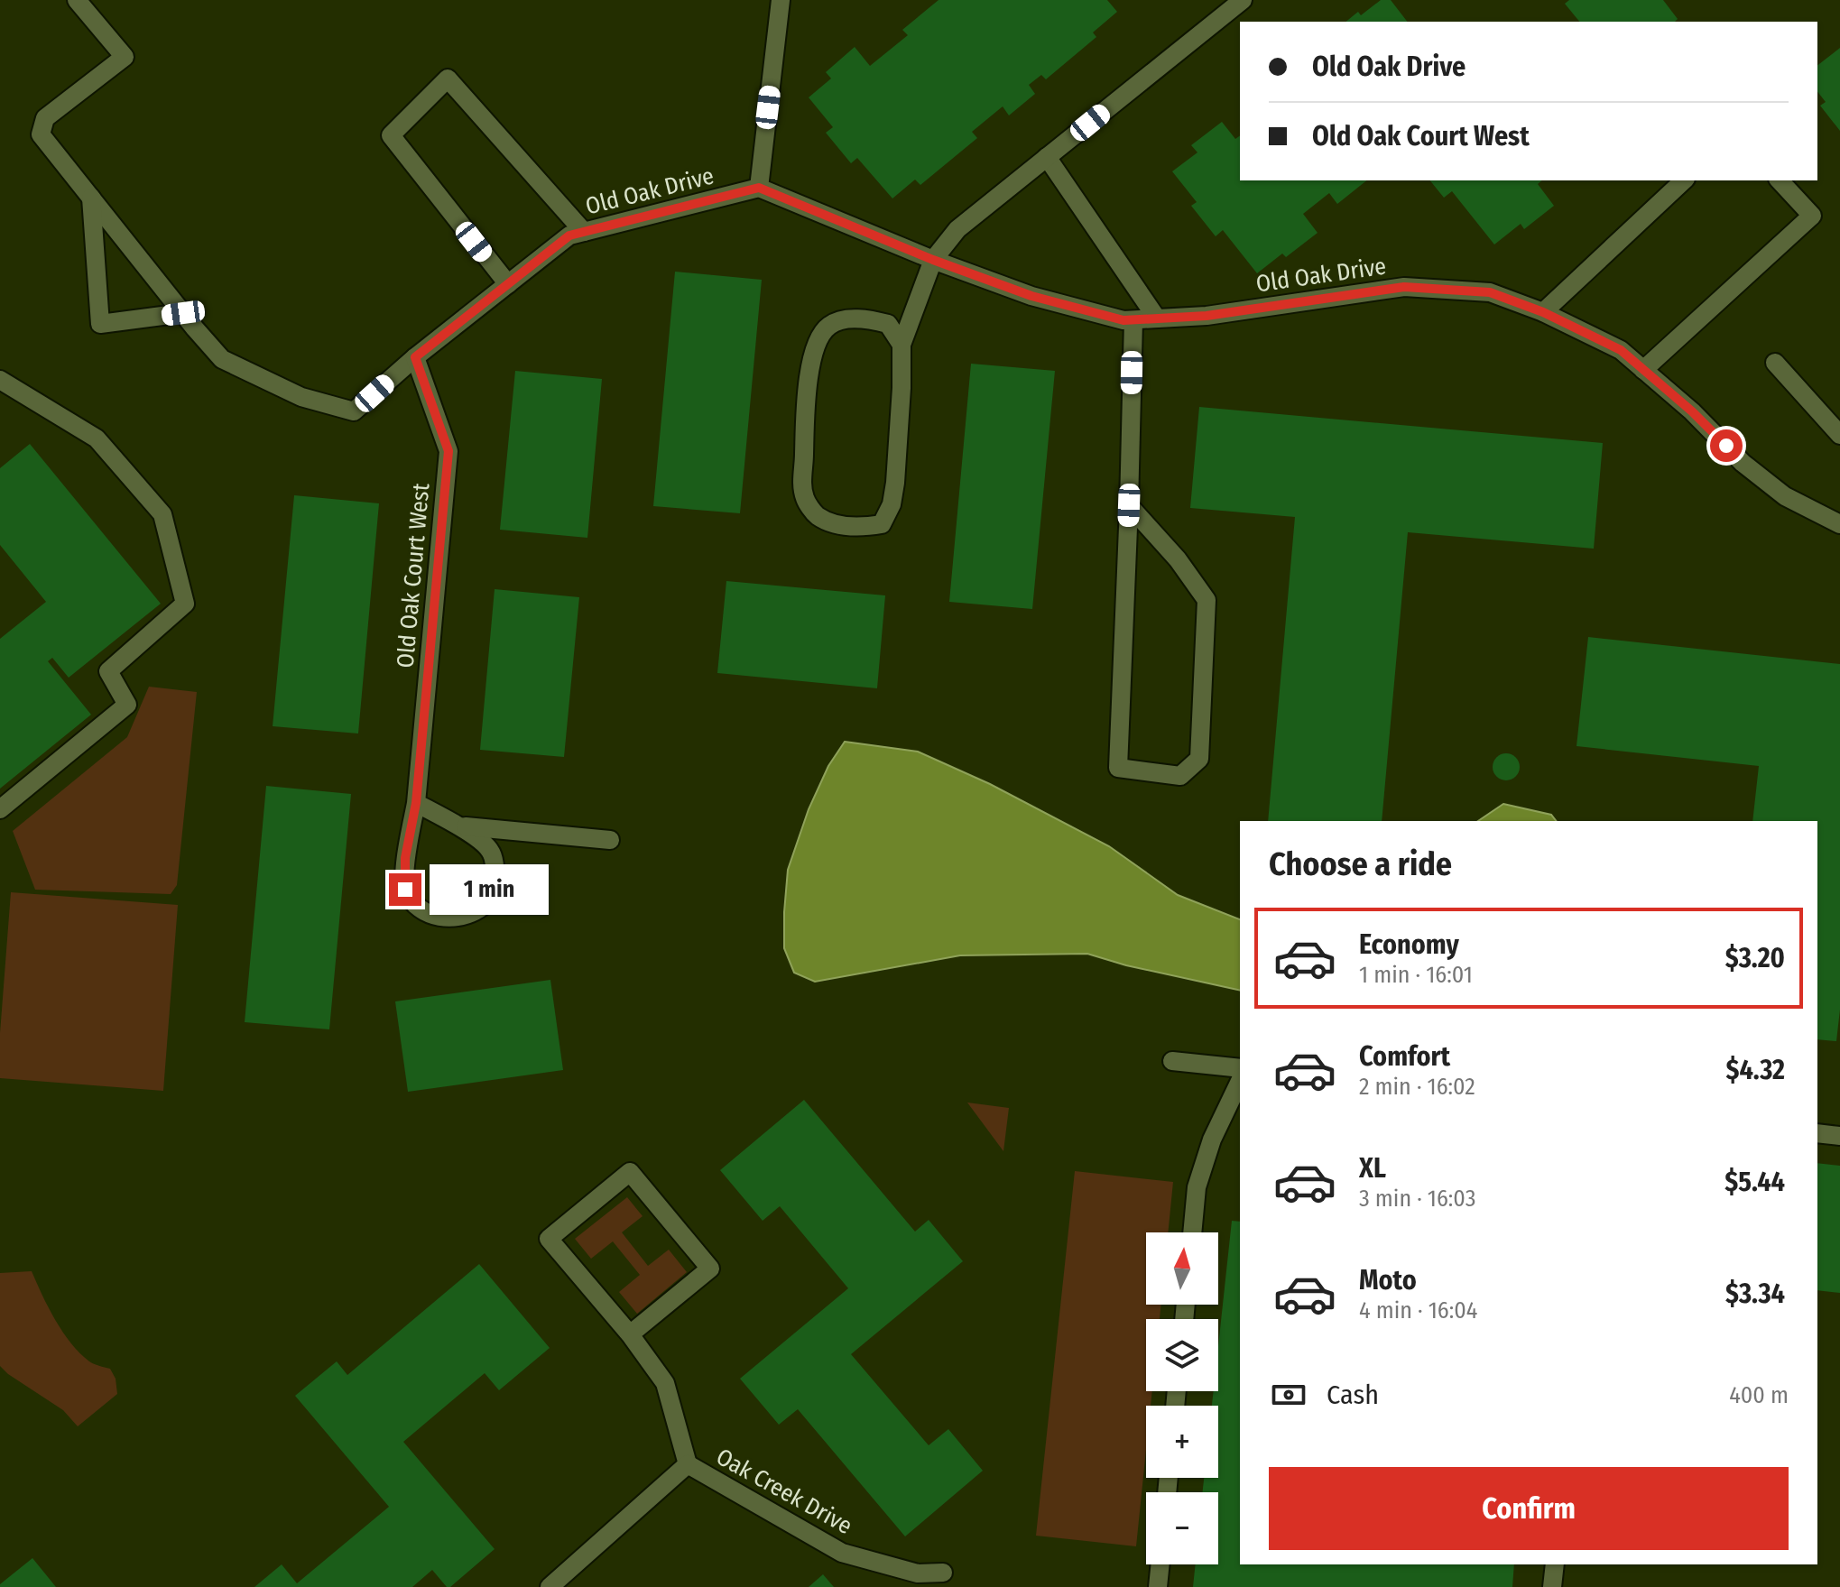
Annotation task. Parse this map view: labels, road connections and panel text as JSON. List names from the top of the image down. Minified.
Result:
{"streets":{"street":["Old Oak Drive","Old Oak Court West","Oak Creek Drive"]},"crossings":[["Old Oak Drive","Old Oak Court West"]],"north":"top","page":{"banner":["Old Oak Drive","Old Oak Court West"],"heading":"Choose a ride","bubble":"1 min","list":[{"name":"Economy","note":"1 min · 16:01","value":"$3.20"},{"name":"Comfort","note":"2 min · 16:02","value":"$4.32"},{"name":"XL","note":"3 min · 16:03","value":"$5.44"},{"name":"Moto","note":"4 min · 16:04","value":"$3.34"}],"map_buttons":["+","−"],"pay":["Cash","400 m"],"buttons":"Confirm"}}
